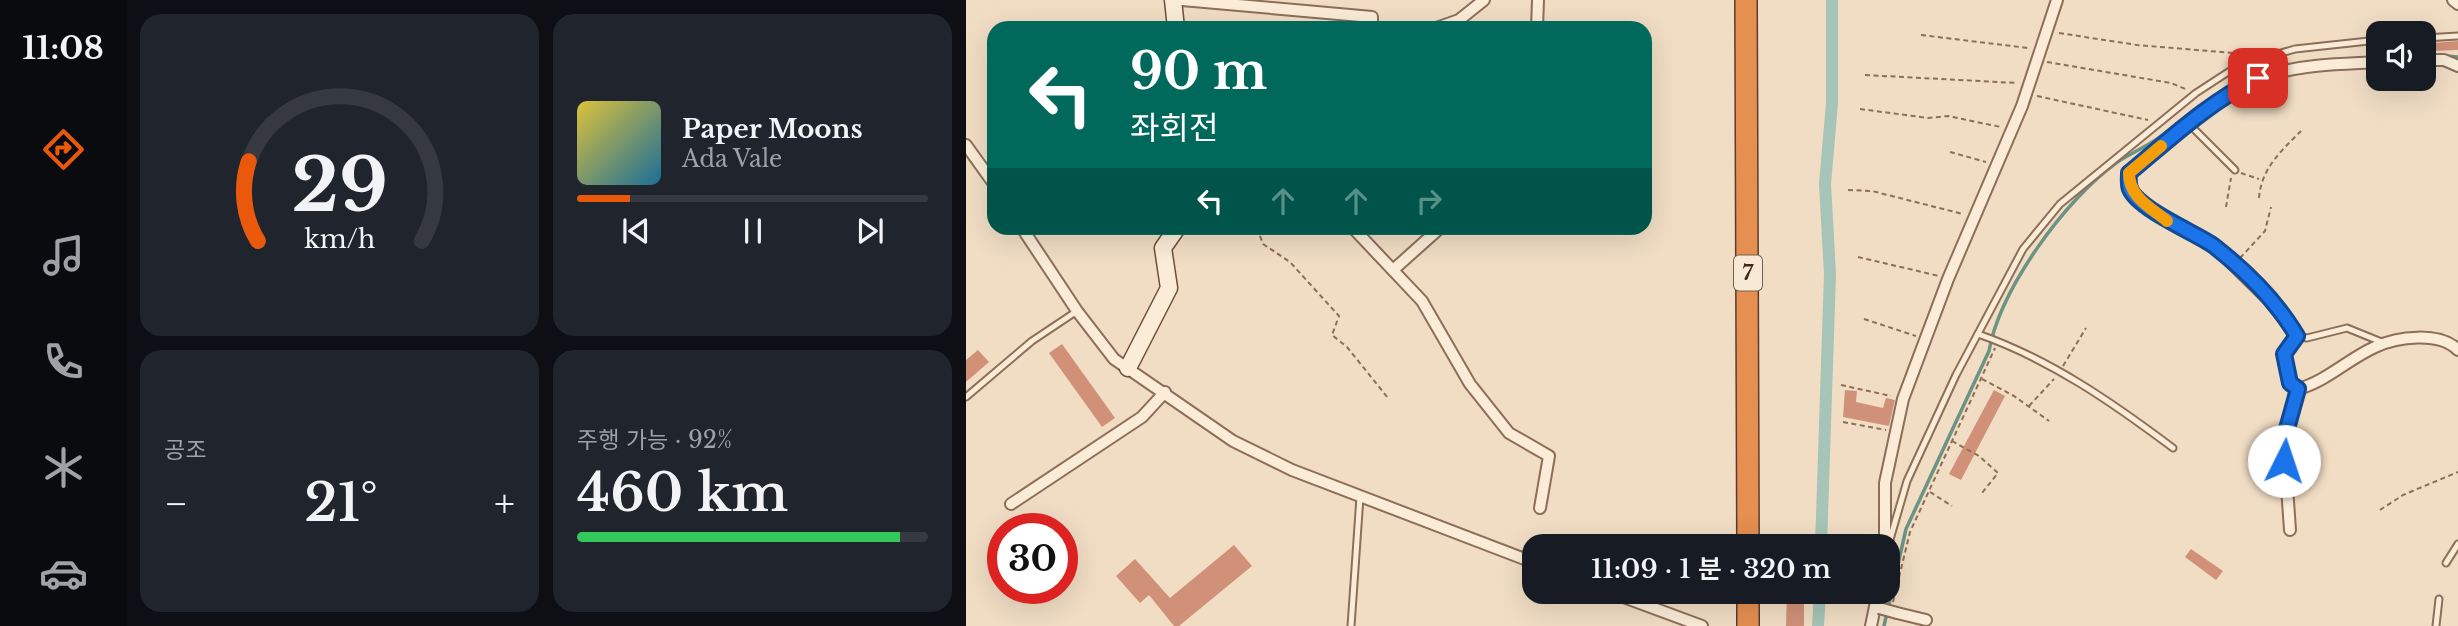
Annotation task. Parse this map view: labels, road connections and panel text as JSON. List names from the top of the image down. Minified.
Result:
{"streets":{"highway":["7"]},"page":{"tabs":"11:08","turn":["90 m","좌회전"],"song":["Paper Moons","Ada Vale"],"tile":["공조",["주행 가능 · 92%","460 km"]],"heat":["−","21°","+"],"limit":"30","trip":"11:09 · 1 분 · 320 m","gauge":["29","km/h"]}}
